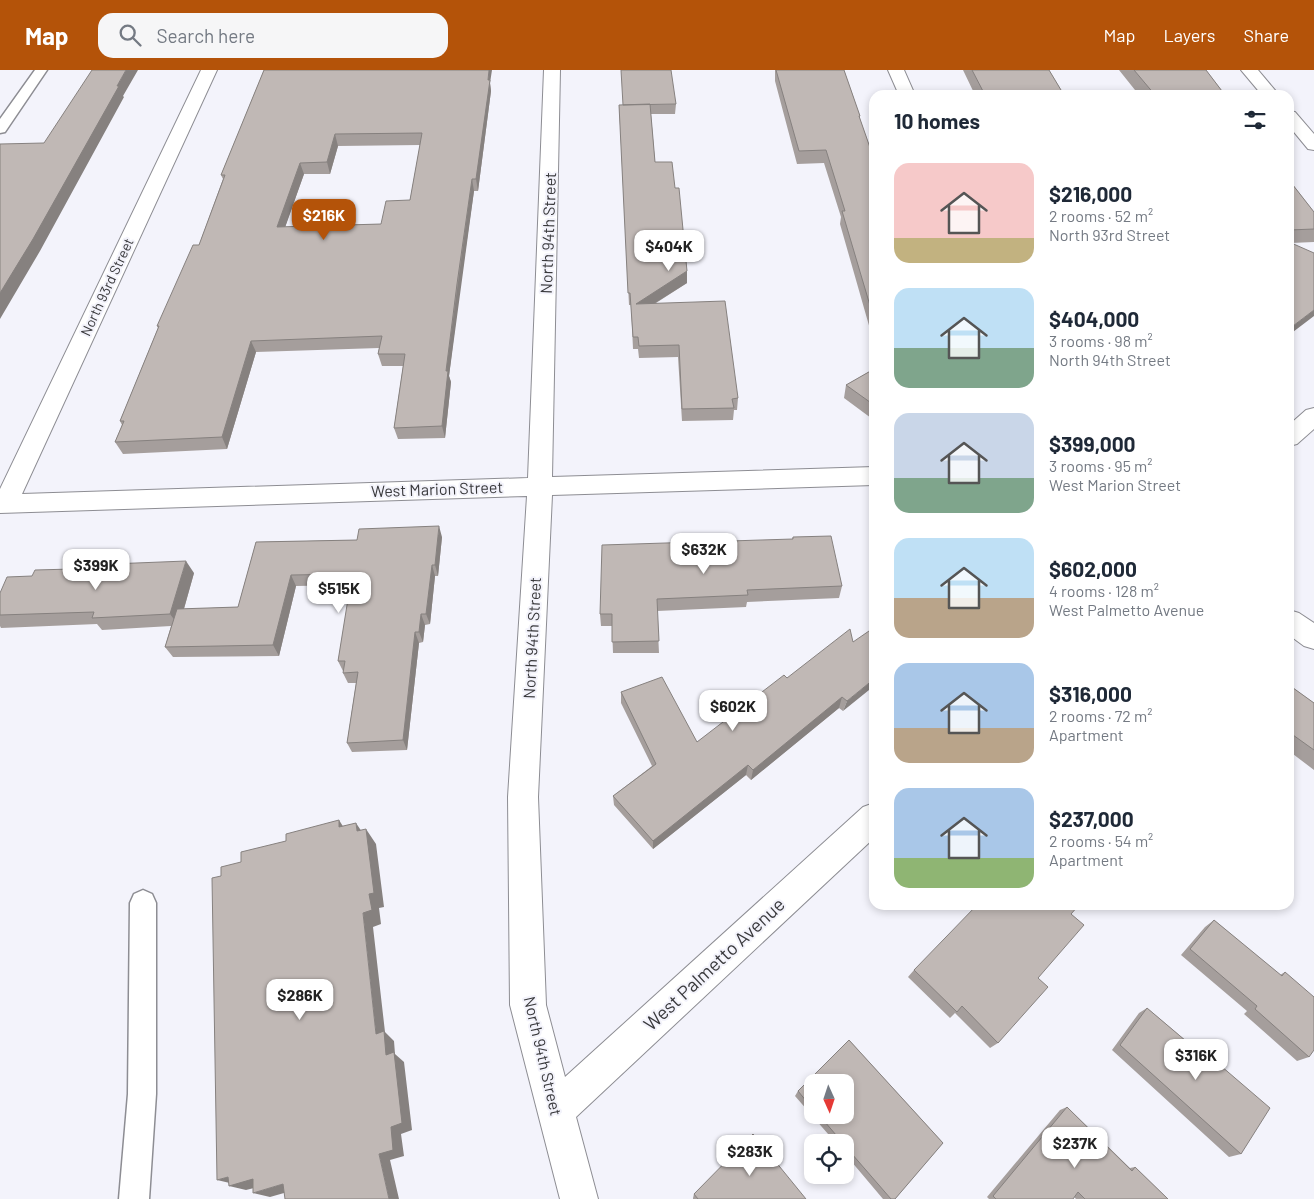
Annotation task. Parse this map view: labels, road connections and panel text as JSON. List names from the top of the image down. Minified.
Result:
{"streets":{"street":["North 94th Street","North 93rd Street","West Marion Street","West Palmetto Avenue"]},"crossings":[["North 94th Street","West Marion Street"],["North 94th Street","West Palmetto Avenue"],["North 93rd Street","West Marion Street"]],"north":"bottom","page":{"header":"Map","search":"Search here","nav":["Map","Layers","Share"],"heading":"10 homes","list":[{"name":"$216,000","note":"2 rooms · 52 m² · North 93rd Street"},{"name":"$404,000","note":"3 rooms · 98 m² · North 94th Street"},{"name":"$399,000","note":"3 rooms · 95 m² · West Marion Street"},{"name":"$602,000","note":"4 rooms · 128 m² · West Palmetto Avenue"},{"name":"$316,000","note":"2 rooms · 72 m² · Apartment"},{"name":"$237,000","note":"2 rooms · 54 m² · Apartment"}],"price":["$216K","$404K","$632K","$399K","$515K","$602K","$286K","$316K","$237K","$283K"]}}
